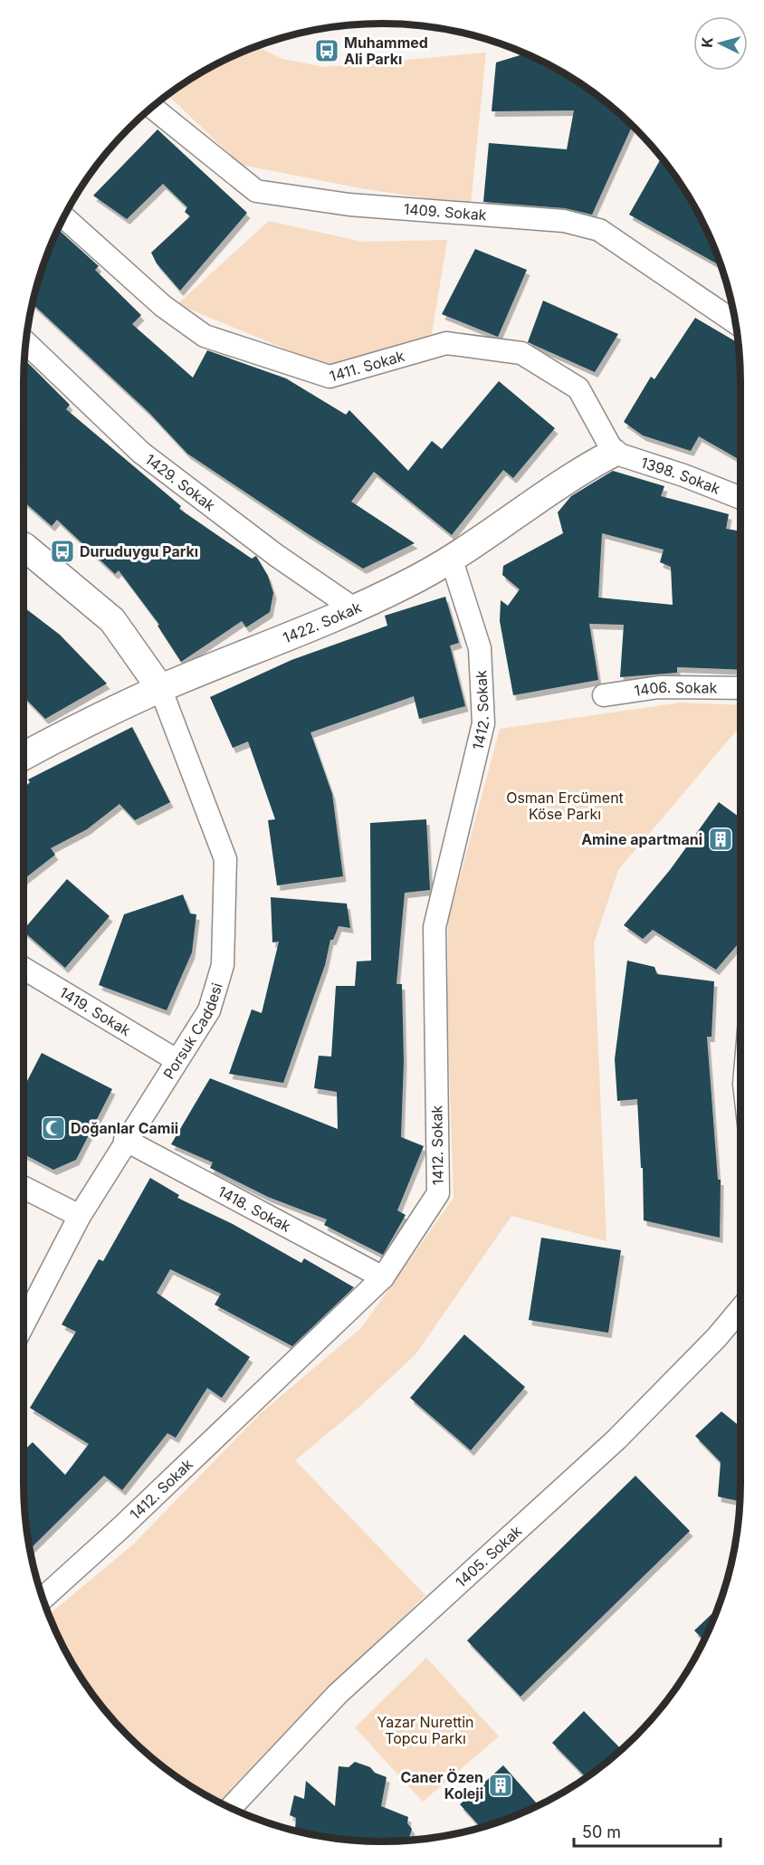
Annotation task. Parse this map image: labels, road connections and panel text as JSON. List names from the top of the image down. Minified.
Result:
{"streets":{"street":["1409. Sokak","1411. Sokak","1398. Sokak","1429. Sokak","1422. Sokak","1406. Sokak","1412. Sokak","1419. Sokak","Porsuk Caddesi","1418. Sokak","1405. Sokak"]},"crossings":[["1411. Sokak","1398. Sokak"],["1411. Sokak","1422. Sokak"],["1398. Sokak","1422. Sokak"],["1429. Sokak","1422. Sokak"],["1422. Sokak","1412. Sokak"],["1422. Sokak","Porsuk Caddesi"],["1412. Sokak","1418. Sokak"],["1419. Sokak","Porsuk Caddesi"],["Porsuk Caddesi","1418. Sokak"]],"parks":["Osman Ercüment Köse Parkı","Yazar Nurettin Topcu Parkı"],"places":{"bus stop":["Muhammed Ali Parkı","Duruduygu Parkı"],"building":["Amine apartmani","Caner Özen Koleji"],"mosque":["Doğanlar Camii"]},"scale_bar":"50 m","north":"left"}
